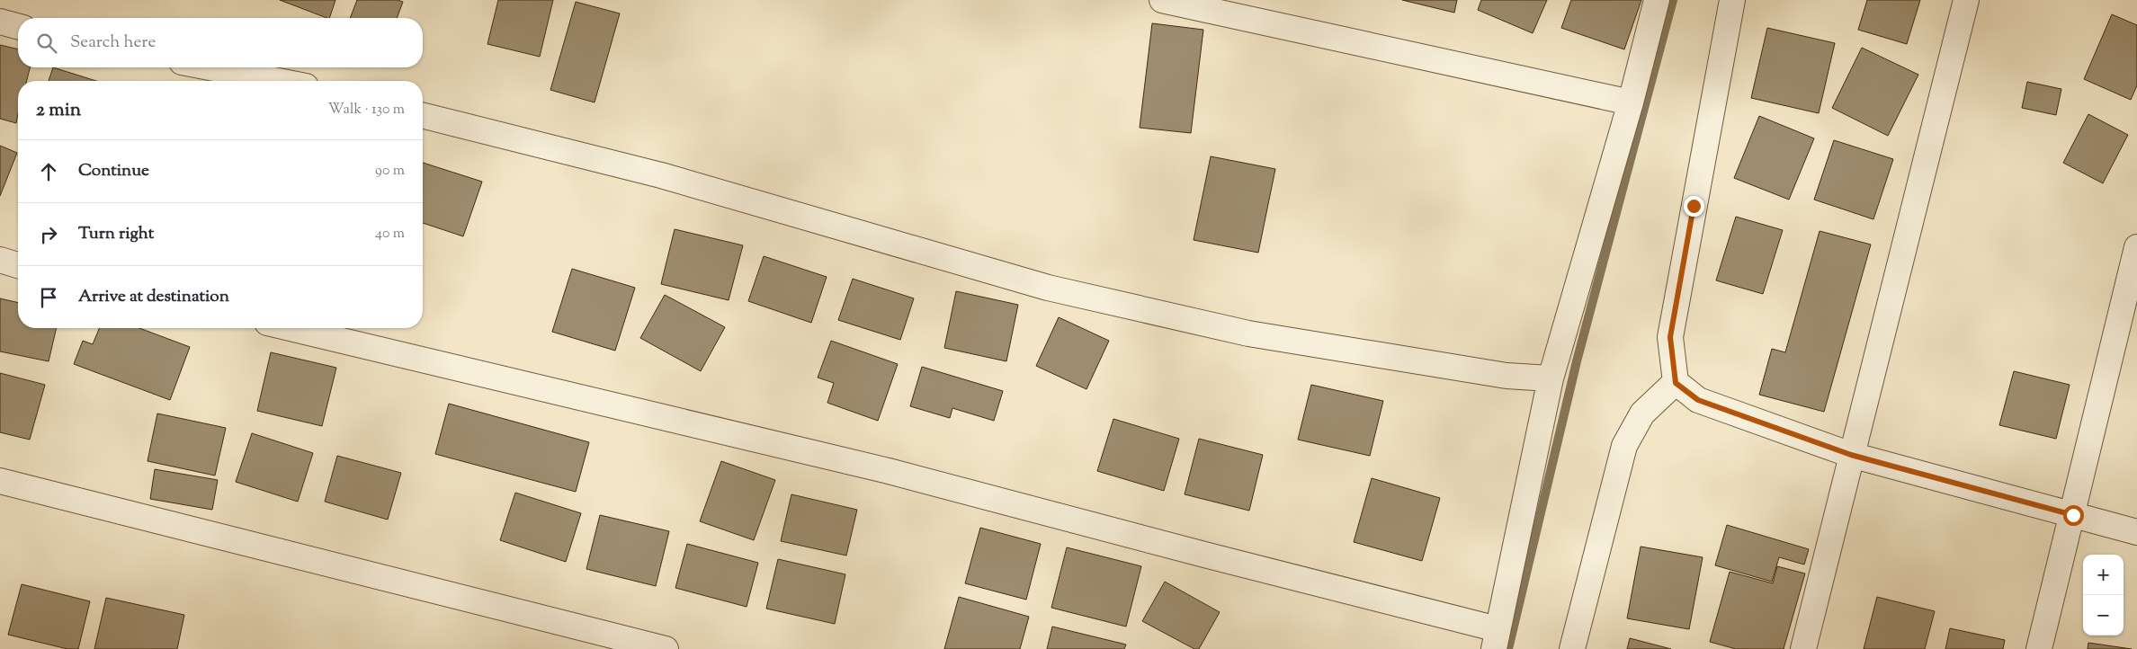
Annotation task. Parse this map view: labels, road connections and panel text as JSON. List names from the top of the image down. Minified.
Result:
{"page":{"search":"Search here","heading":["2 min","Walk · 130 m"],"list":[["Continue","90 m"],["Turn right","40 m"],"Arrive at destination"],"map_buttons":["+","−"]}}
